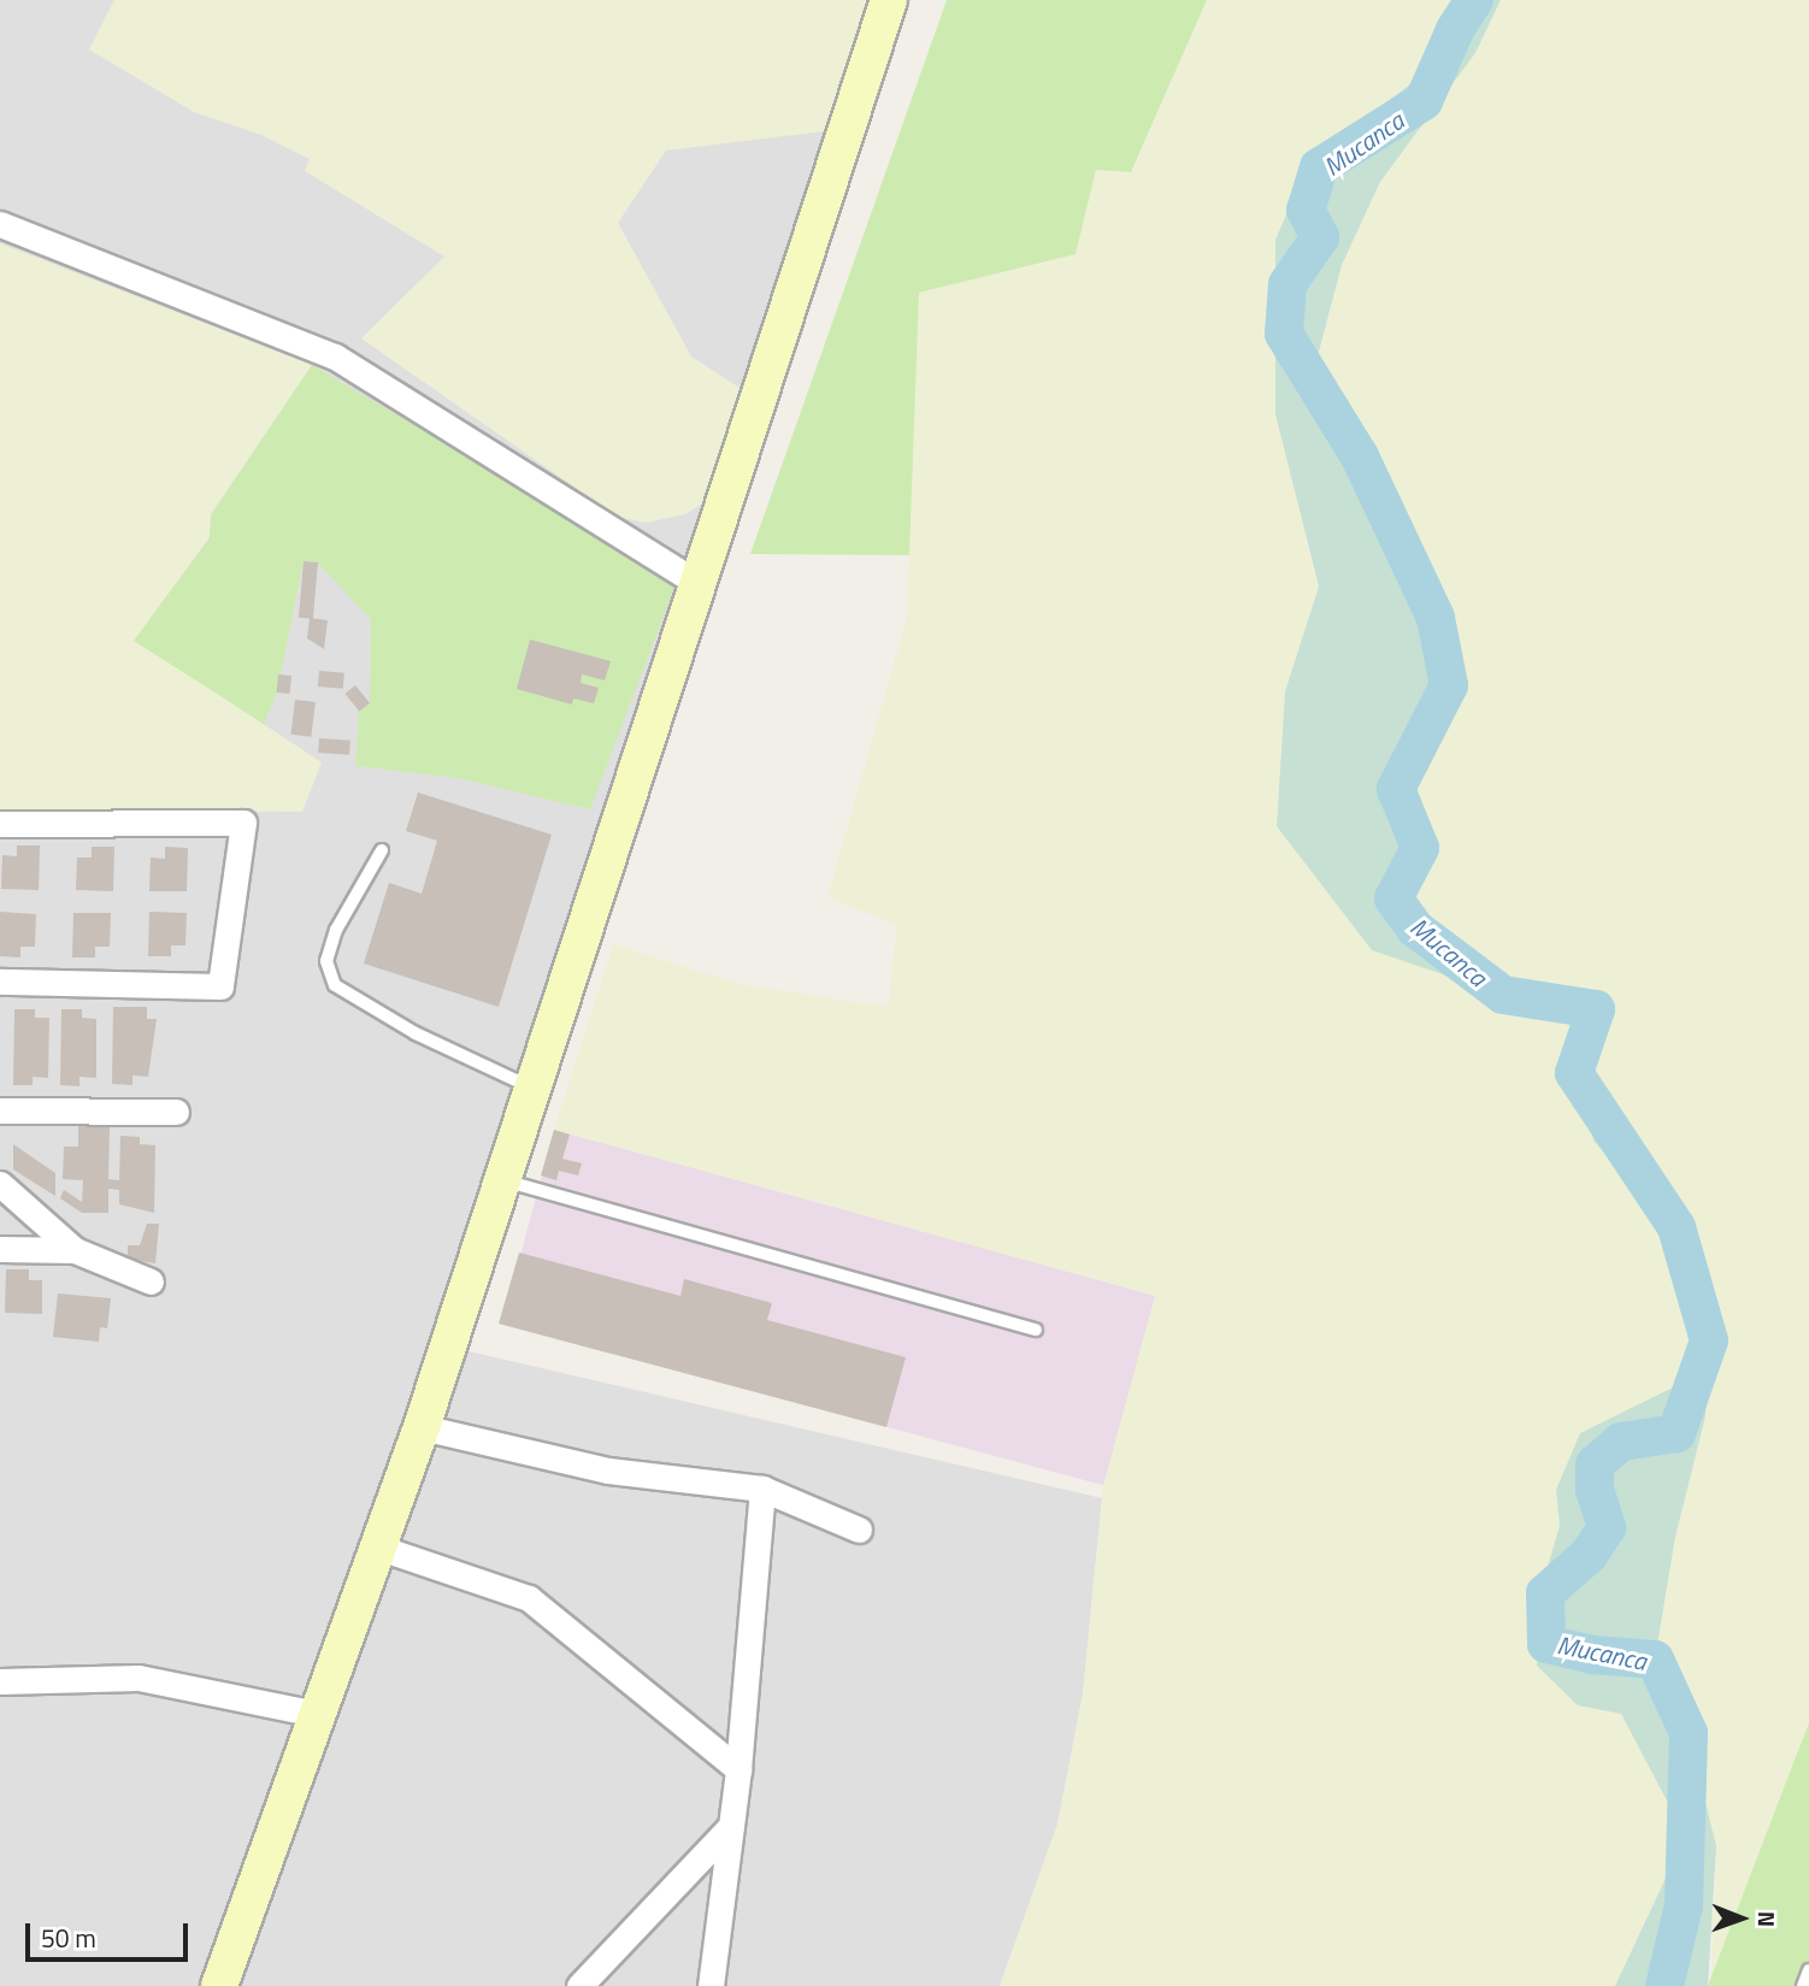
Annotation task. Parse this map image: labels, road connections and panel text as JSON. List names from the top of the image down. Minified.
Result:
{"water":["Mucanca"],"scale_bar":"50 m","north":"right"}
